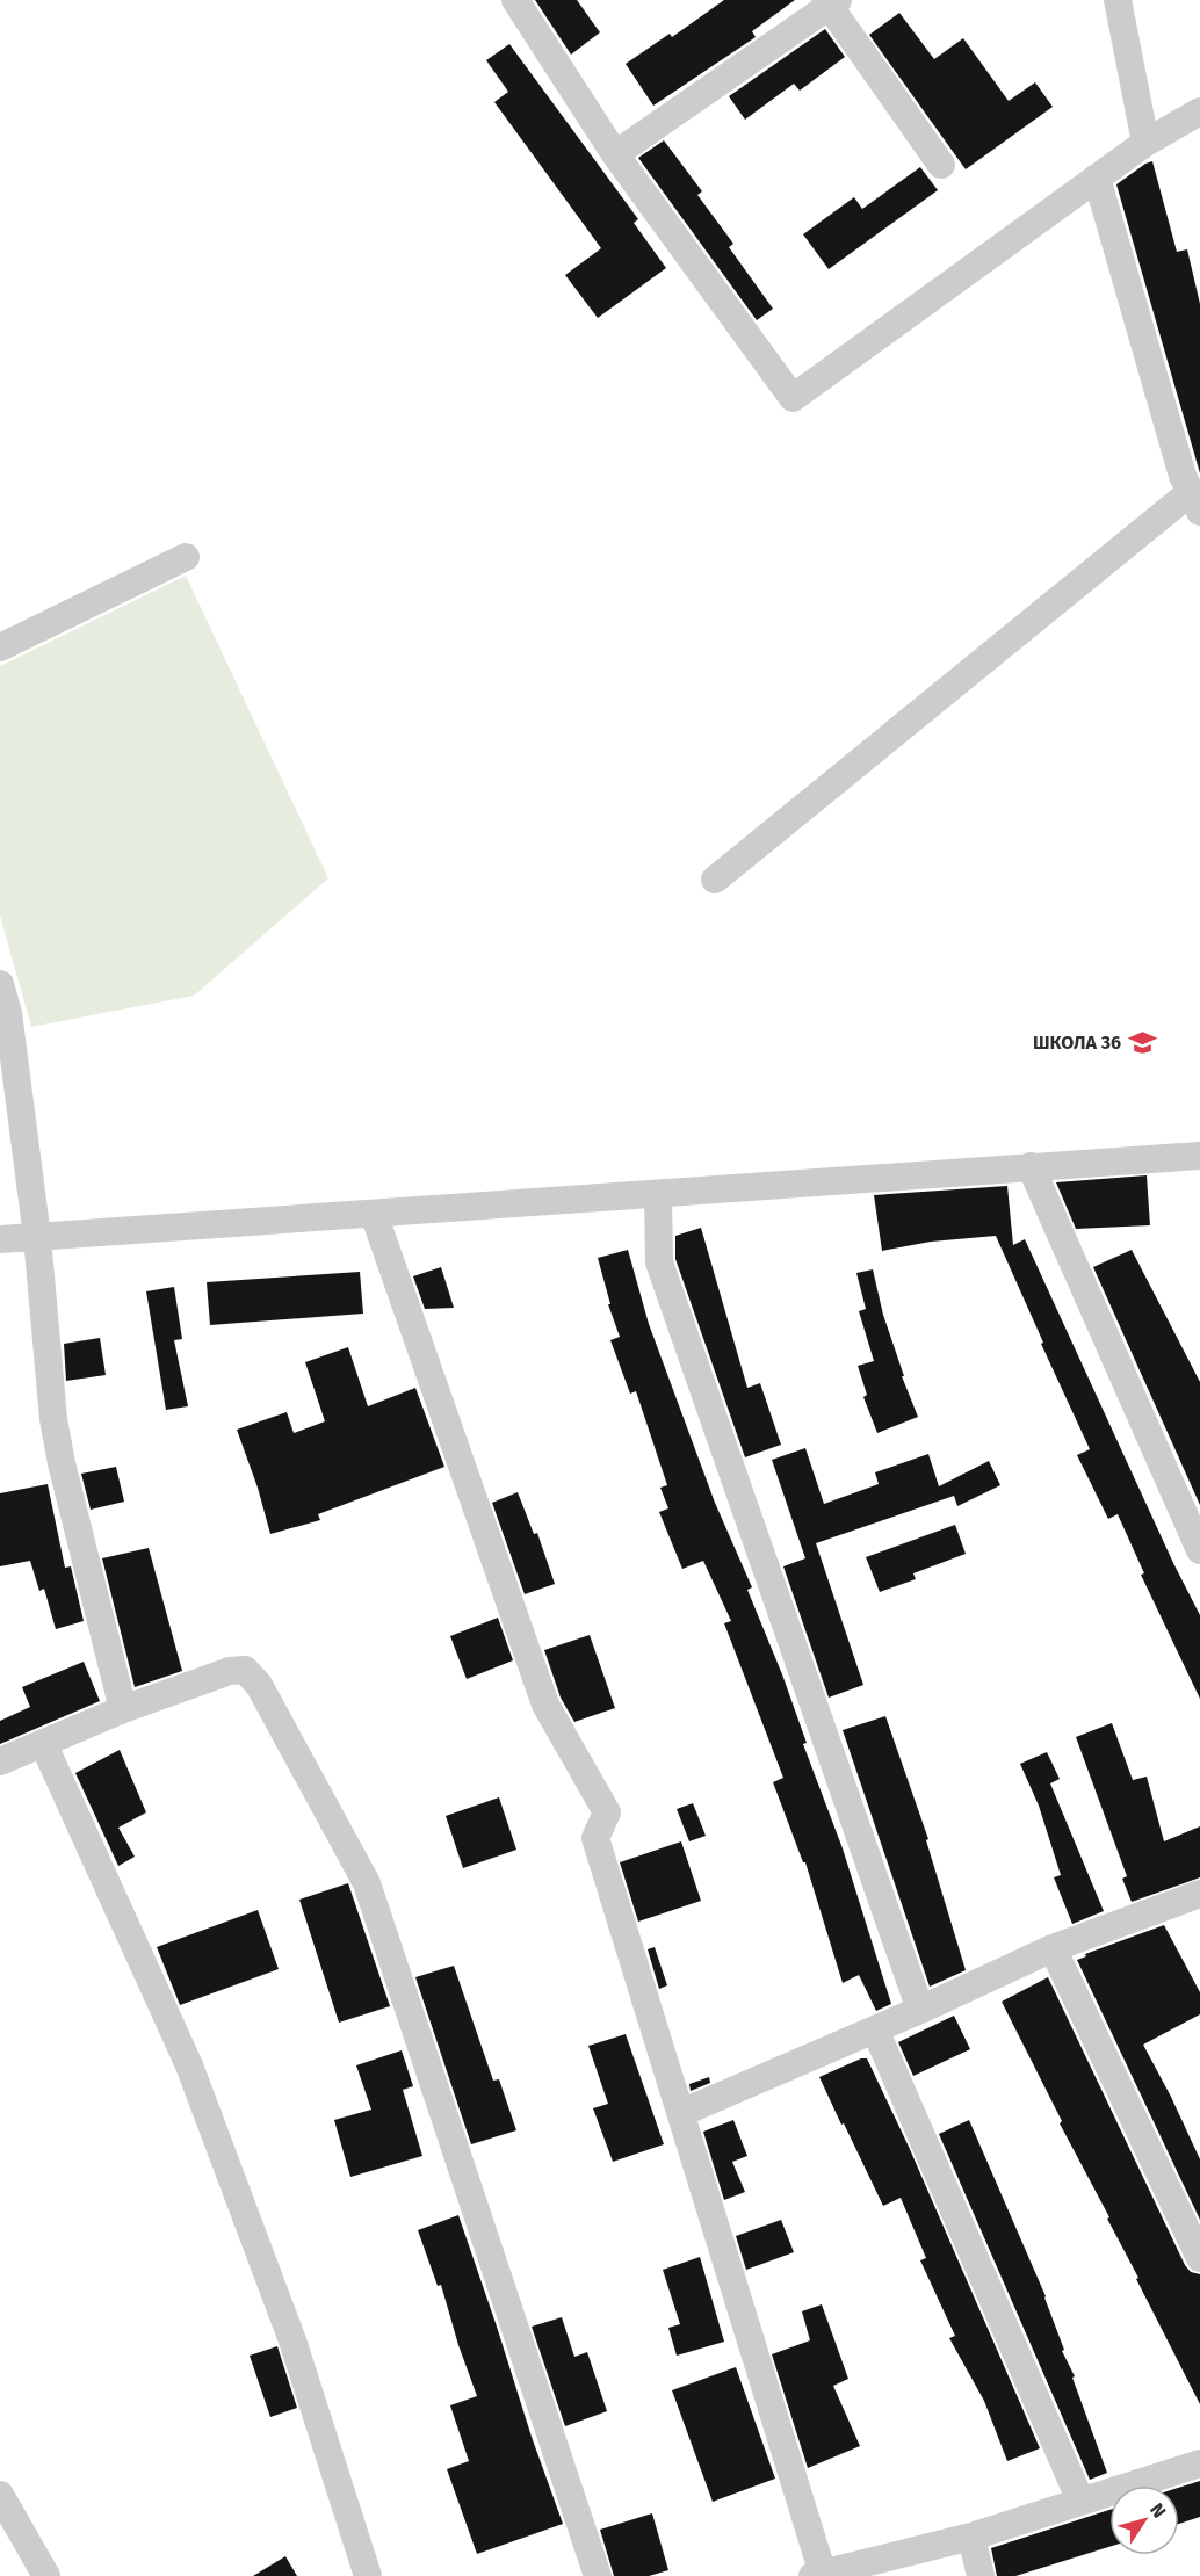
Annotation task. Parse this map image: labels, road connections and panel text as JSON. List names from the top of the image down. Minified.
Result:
{"places":{"school or university":["ШКОЛА 36"]},"north":"top right"}
